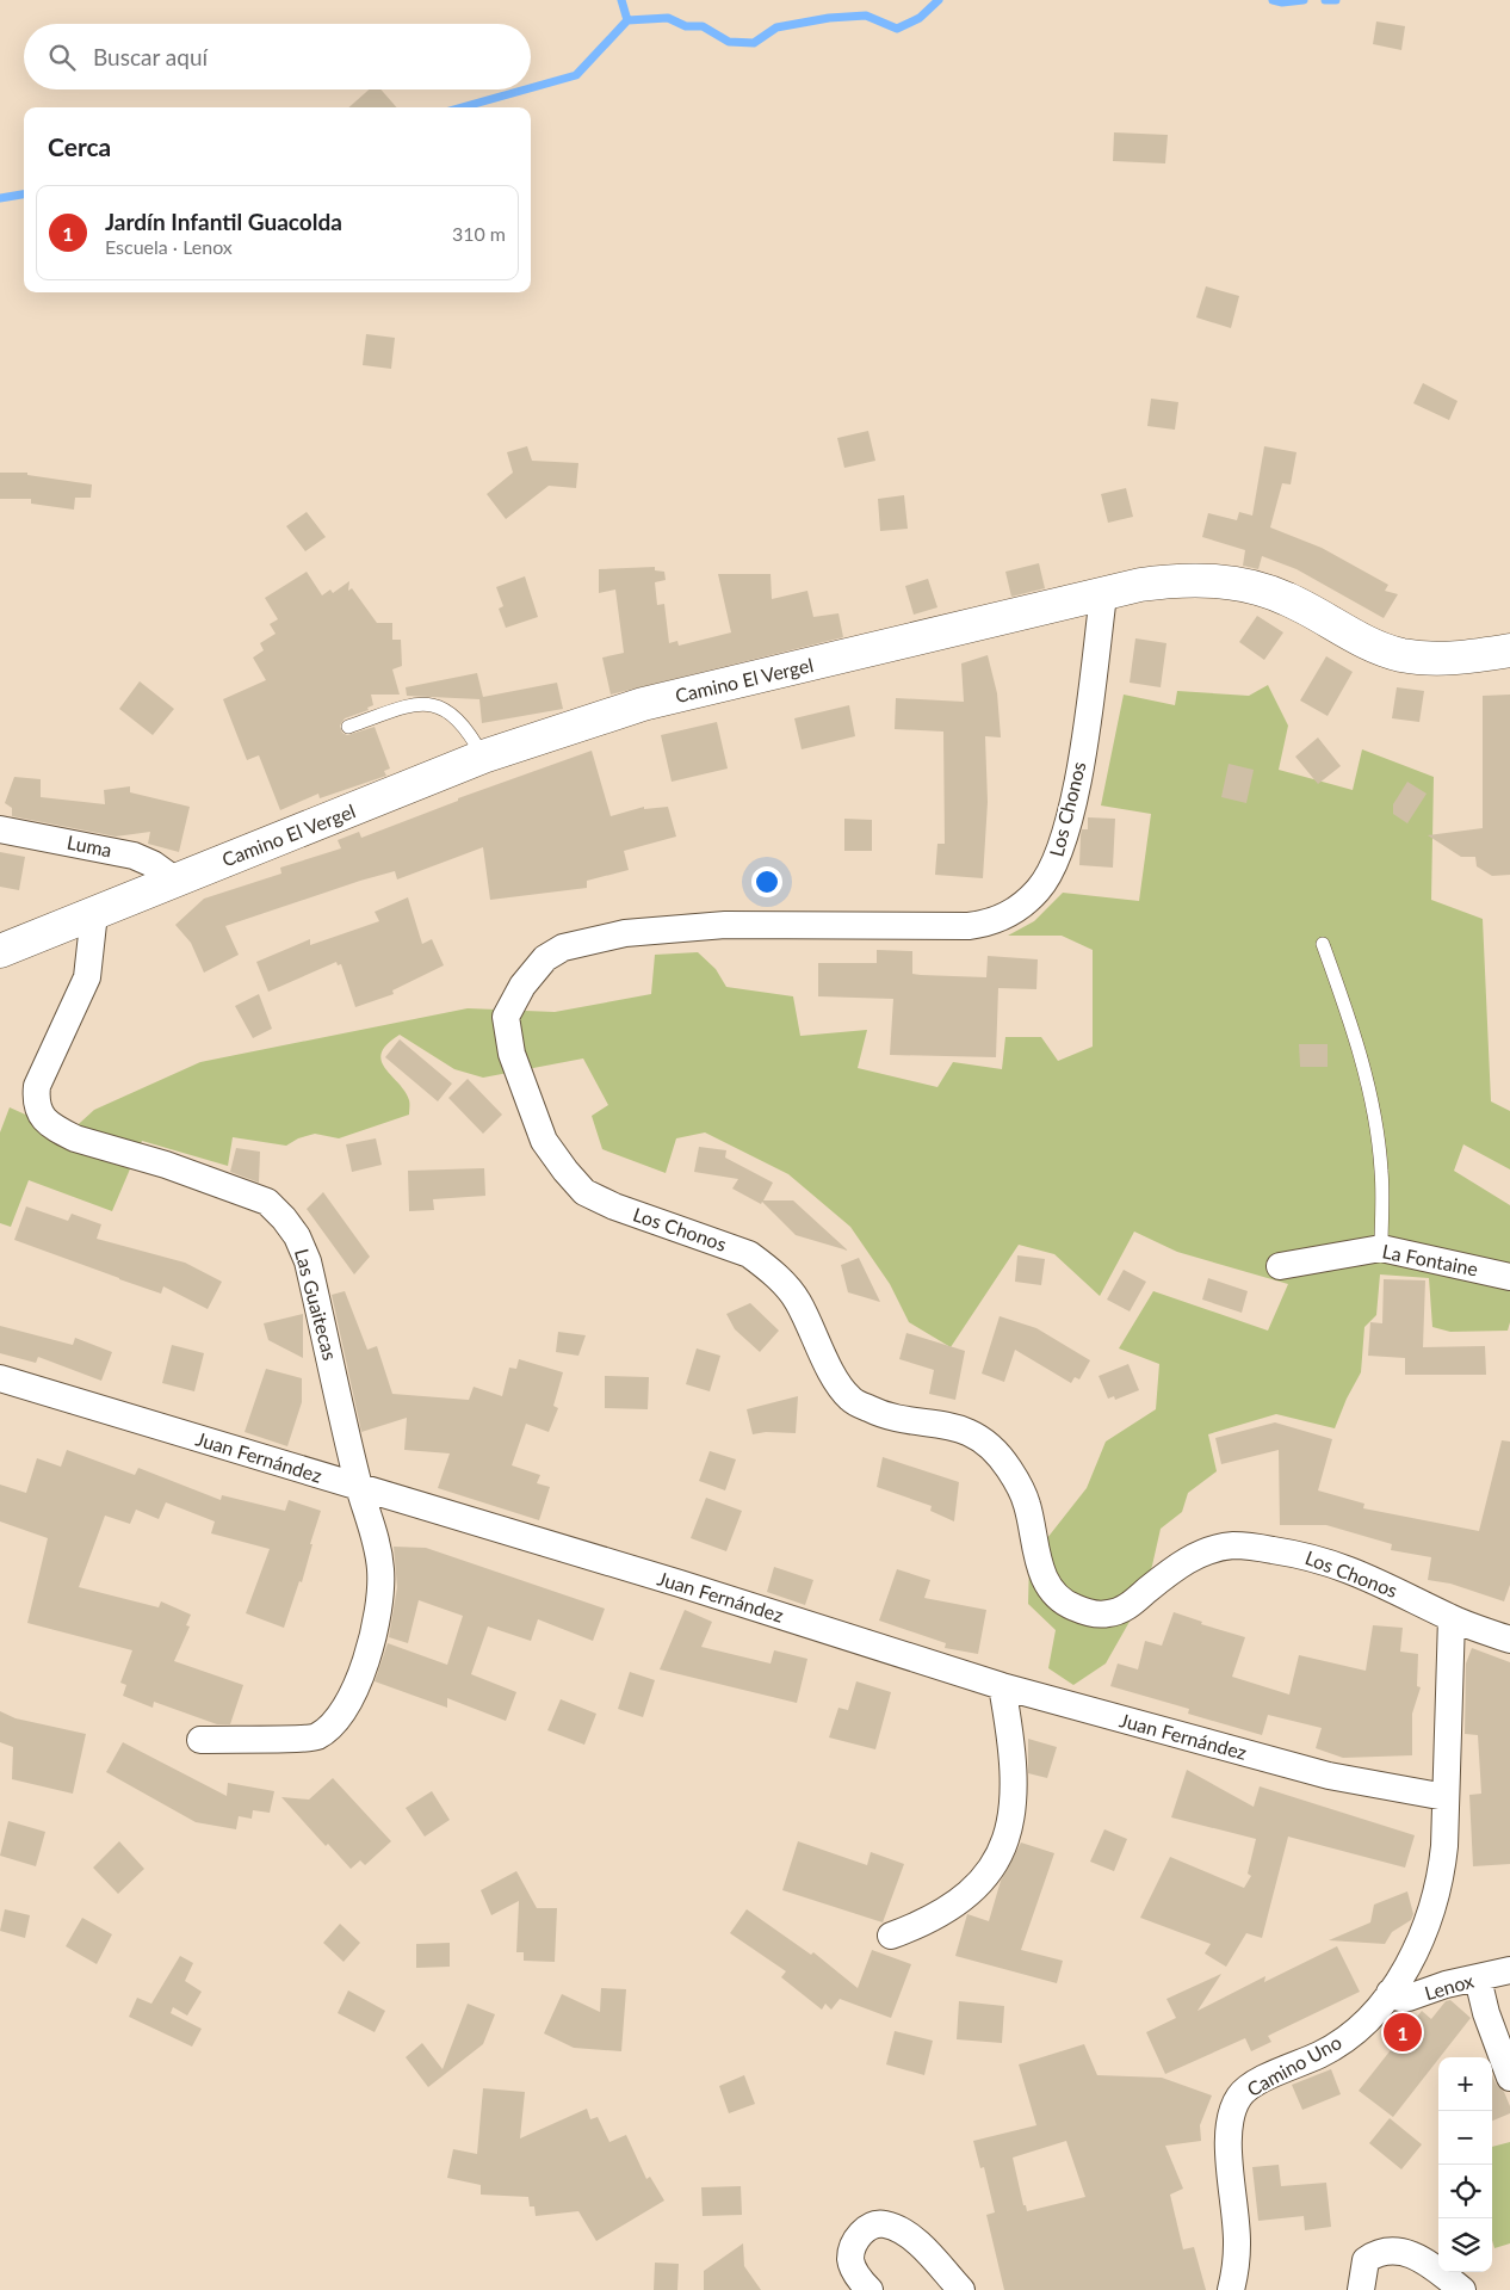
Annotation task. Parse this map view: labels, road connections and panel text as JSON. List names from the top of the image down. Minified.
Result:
{"streets":{"street":["Camino El Vergel","Los Chonos","Luma","La Fontaine","Las Guaitecas","Juan Fernández","Lenox","Camino Uno"]},"crossings":[["Camino El Vergel","Los Chonos"],["Camino El Vergel","Luma"],["Camino El Vergel","Las Guaitecas"],["Las Guaitecas","Juan Fernández"],["Juan Fernández","Camino Uno"],["Lenox","Camino Uno"]],"page":{"search":"Buscar aquí","heading":"Cerca","list":[{"mark":"1","name":"Jardín Infantil Guacolda","note":"Escuela · Lenox","value":"310 m"}],"pins":"1","map_buttons":["+","−"]}}
